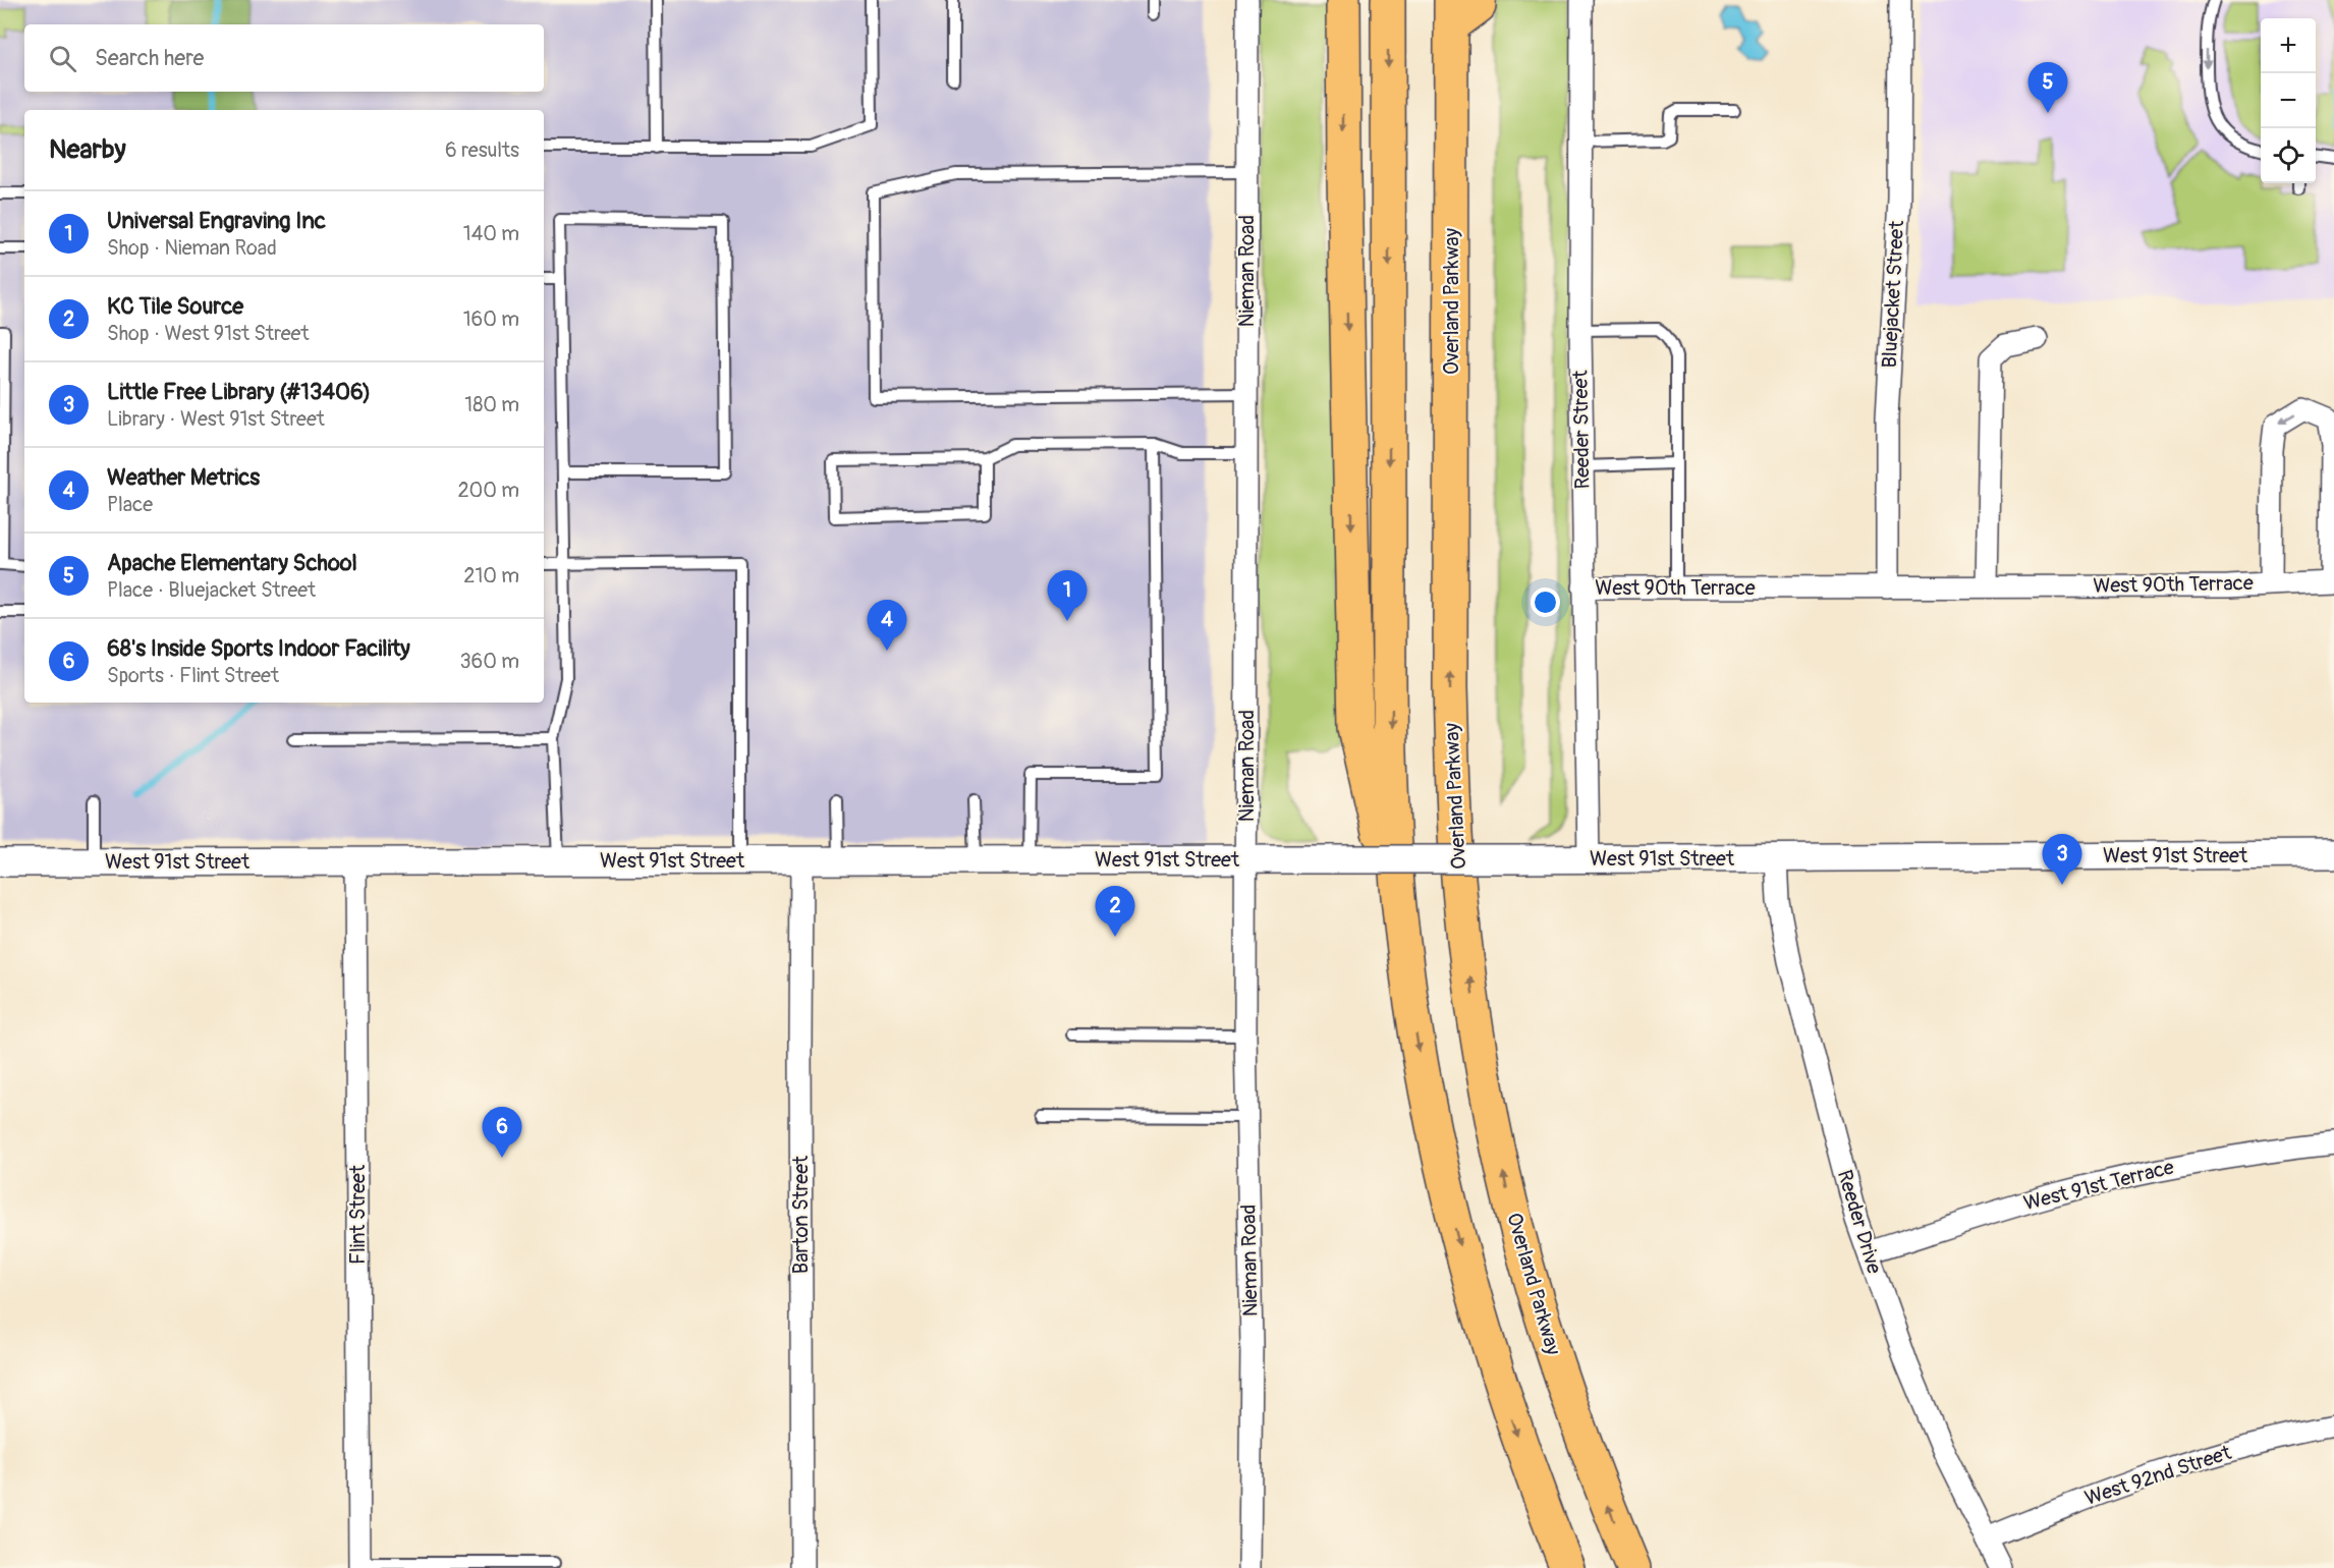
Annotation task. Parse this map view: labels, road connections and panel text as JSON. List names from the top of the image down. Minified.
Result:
{"streets":{"highway":["Overland Parkway"],"street":["Nieman Road","Bluejacket Street","Reeder Street","West 90th Terrace","West 91st Street","West 91st Terrace","Flint Street","Barton Street","Reeder Drive","West 92nd Street"]},"crossings":[["Nieman Road","West 91st Street"],["Bluejacket Street","West 90th Terrace"],["Reeder Street","West 90th Terrace"],["Reeder Street","West 91st Street"],["West 91st Street","Flint Street"],["West 91st Street","Barton Street"],["West 91st Street","Reeder Drive"],["West 91st Terrace","Reeder Drive"],["Reeder Drive","West 92nd Street"]],"page":{"map_buttons":["+","−"],"search":"Search here","pins":["5","1","4","3","2","6"],"heading":["Nearby","6 results"],"list":[{"mark":"1","name":"Universal Engraving Inc","note":"Shop · Nieman Road","value":"140 m"},{"mark":"2","name":"KC Tile Source","note":"Shop · West 91st Street","value":"160 m"},{"mark":"3","name":"Little Free Library (#13406)","note":"Library · West 91st Street","value":"180 m"},{"mark":"4","name":"Weather Metrics","note":"Place","value":"200 m"},{"mark":"5","name":"Apache Elementary School","note":"Place · Bluejacket Street","value":"210 m"},{"mark":"6","name":"68's Inside Sports Indoor Facility","note":"Sports · Flint Street","value":"360 m"}]}}
